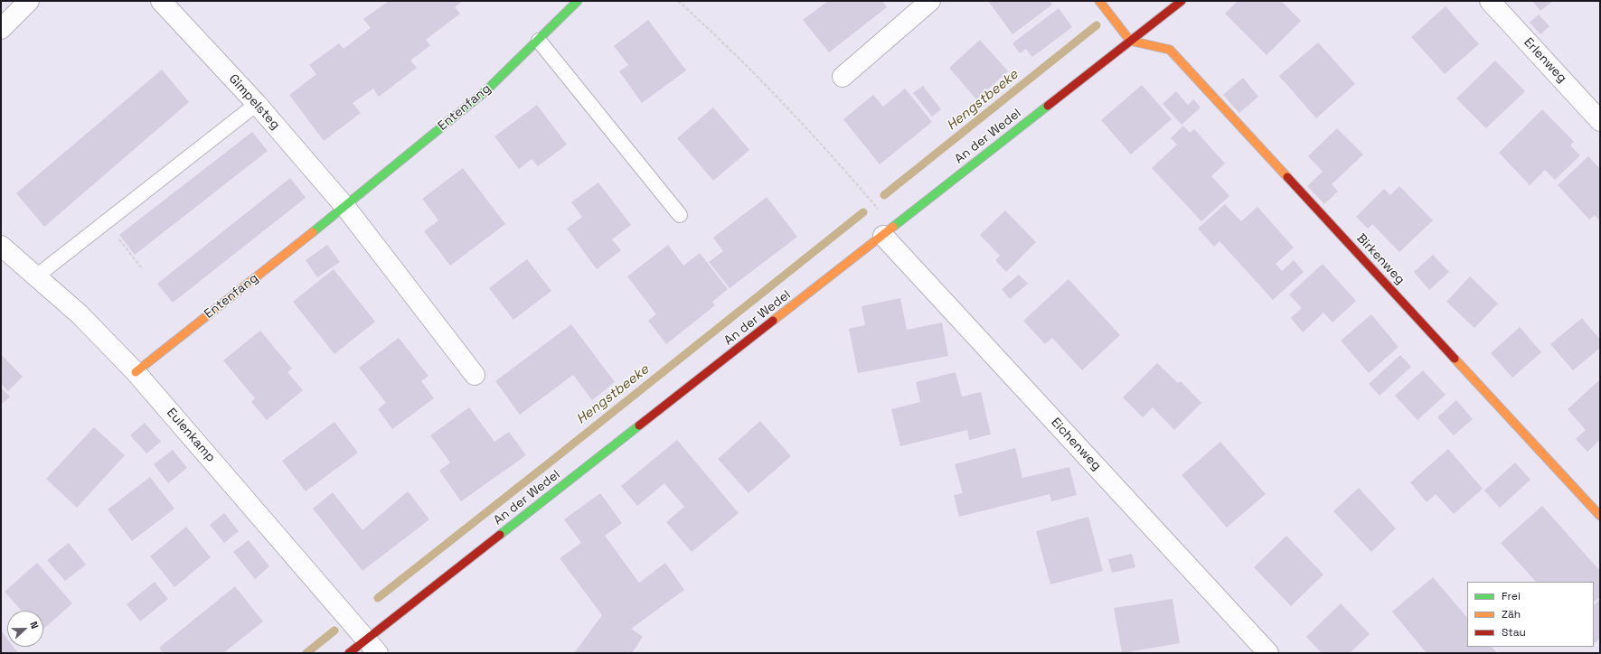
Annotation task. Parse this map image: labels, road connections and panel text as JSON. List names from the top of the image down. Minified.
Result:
{"streets":{"street":["Erlenweg","Gimpelsteg","Entenfang","An der Wedel","Birkenweg","Eulenkamp","Eichenweg"]},"crossings":[["Gimpelsteg","Entenfang"],["Entenfang","Eulenkamp"],["An der Wedel","Birkenweg"],["An der Wedel","Eulenkamp"],["An der Wedel","Eichenweg"]],"water":["Hengstbeeke"],"legend":["Frei","Zäh","Stau"],"north":"right"}
